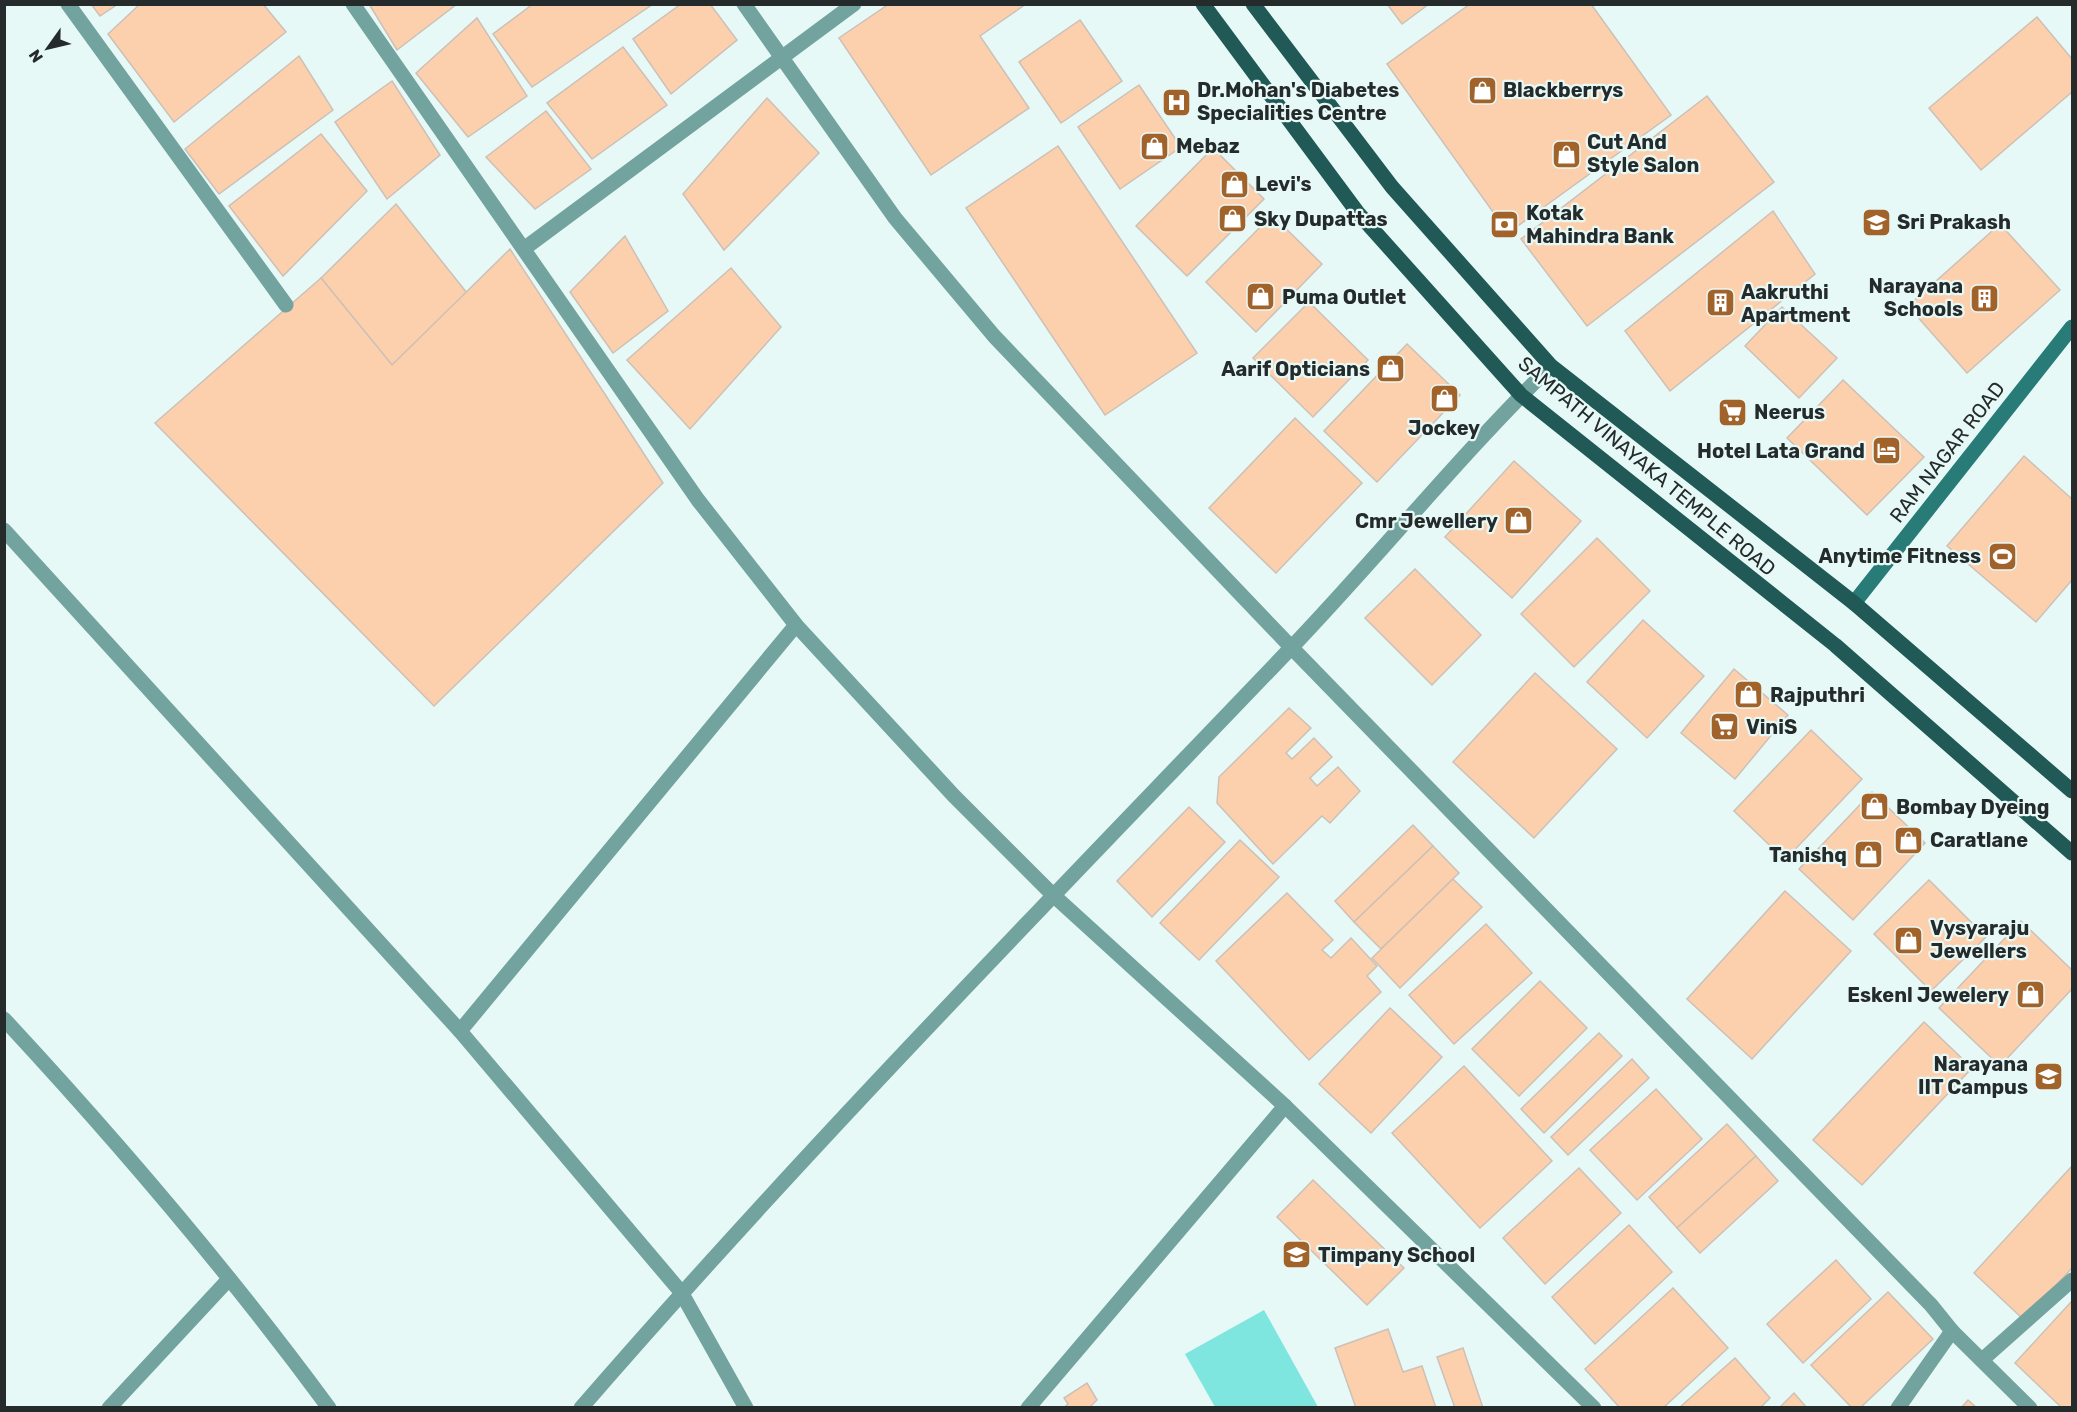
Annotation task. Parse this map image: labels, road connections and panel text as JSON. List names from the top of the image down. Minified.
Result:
{"streets":{"main road":["SAMPATH VINAYAKA TEMPLE ROAD"],"street":["RAM NAGAR ROAD"]},"crossings":[["RAM NAGAR ROAD","SAMPATH VINAYAKA TEMPLE ROAD"]],"places":{"shop":["Blackberrys","Mebaz","Cut And Style Salon","Levi's","Sky Dupattas","Puma Outlet","Aarif Opticians","Jockey","Cmr Jewellery","Rajputhri","Bombay Dyeing","Caratlane","Tanishq","Vysyaraju Jewellers","Eskenl Jewelery"],"hospital":["Dr.Mohan's Diabetes Specialities Centre"],"school or university":["Sri Prakash","Narayana IIT Campus","Timpany School"],"bank":["Kotak Mahindra Bank"],"building":["Narayana Schools","Aakruthi Apartment"],"supermarket":["Neerus","ViniS"],"hotel":["Hotel Lata Grand"],"sports":["Anytime Fitness"]},"north":"bottom left"}
